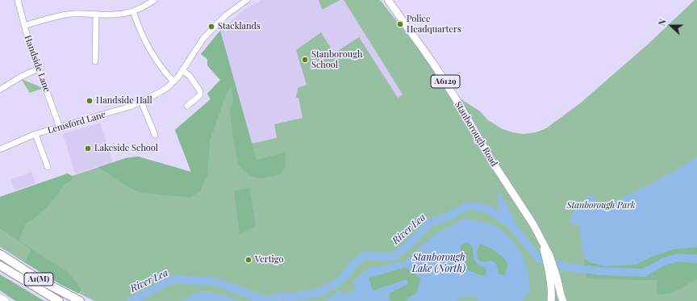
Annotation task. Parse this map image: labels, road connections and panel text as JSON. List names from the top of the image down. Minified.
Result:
{"streets":{"highway":["A1(M)"],"main road":["A6129","Stanborough Road"],"street":["Handside Lane","Lemsford Lane"]},"crossings":[["Handside Lane","Lemsford Lane"],["A6129","Stanborough Road"]],"water":["River Lea","Stanborough Lake (North)"],"parks":["Stanborough Park"],"places":["Police Headquarters","Stacklands","Stanborough School","Handside Hall","Lakeside School","Vertigo"],"north":"left"}
